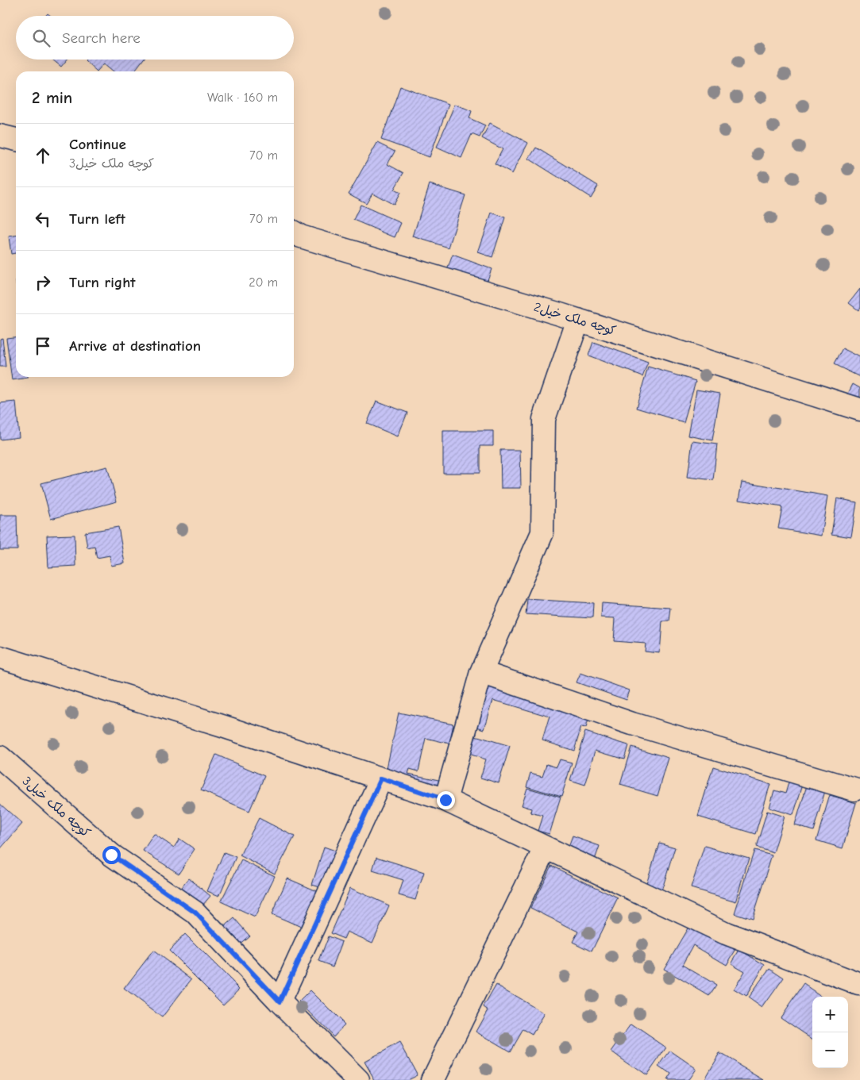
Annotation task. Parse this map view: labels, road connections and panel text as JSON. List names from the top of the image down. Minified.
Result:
{"streets":{"street":["کوچه ملک خیل2","کوچه ملک خیل3"]},"page":{"search":"Search here","heading":["2 min","Walk · 160 m"],"list":[["Continue","کوچه ملک خیل3","70 m"],["Turn left","70 m"],["Turn right","20 m"],"Arrive at destination"],"map_buttons":["+","−"]}}
